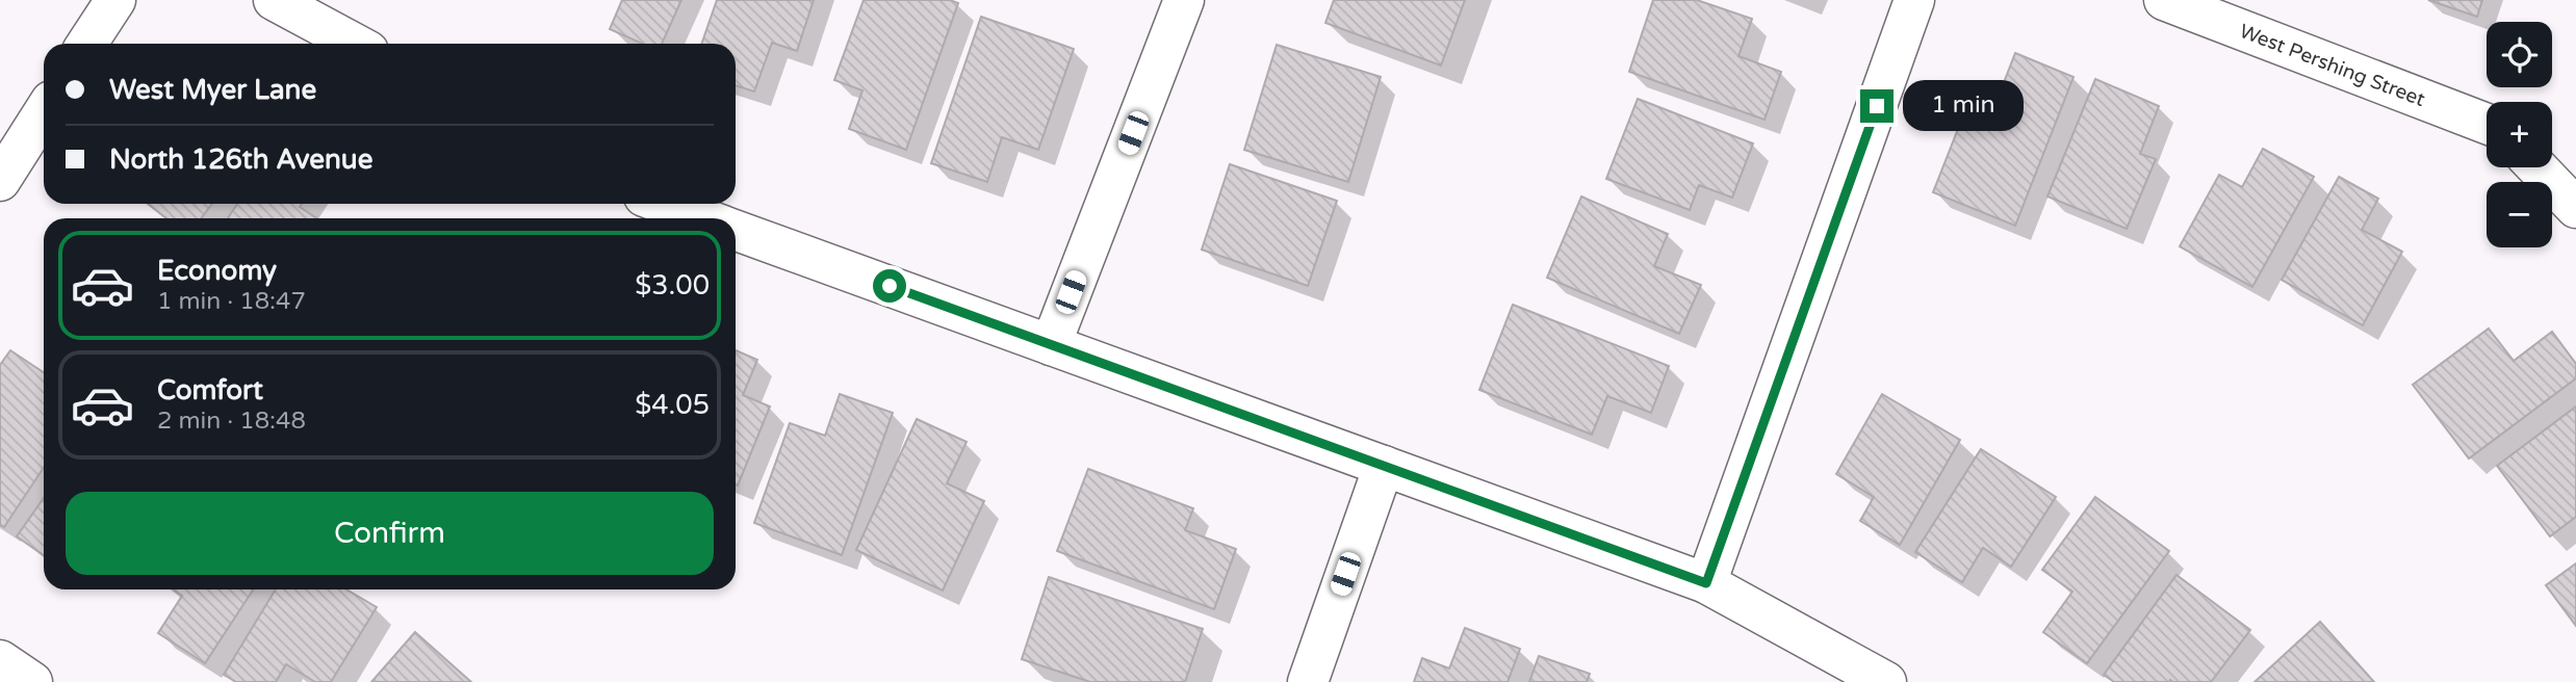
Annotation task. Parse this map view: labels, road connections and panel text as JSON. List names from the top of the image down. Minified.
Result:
{"streets":{"street":["West Pershing Street"]},"page":{"map_buttons":["+","−"],"banner":["West Myer Lane","North 126th Avenue"],"bubble":"1 min","list":[{"name":"Economy","note":"1 min · 18:47","value":"$3.00"},{"name":"Comfort","note":"2 min · 18:48","value":"$4.05"}],"buttons":"Confirm"}}
